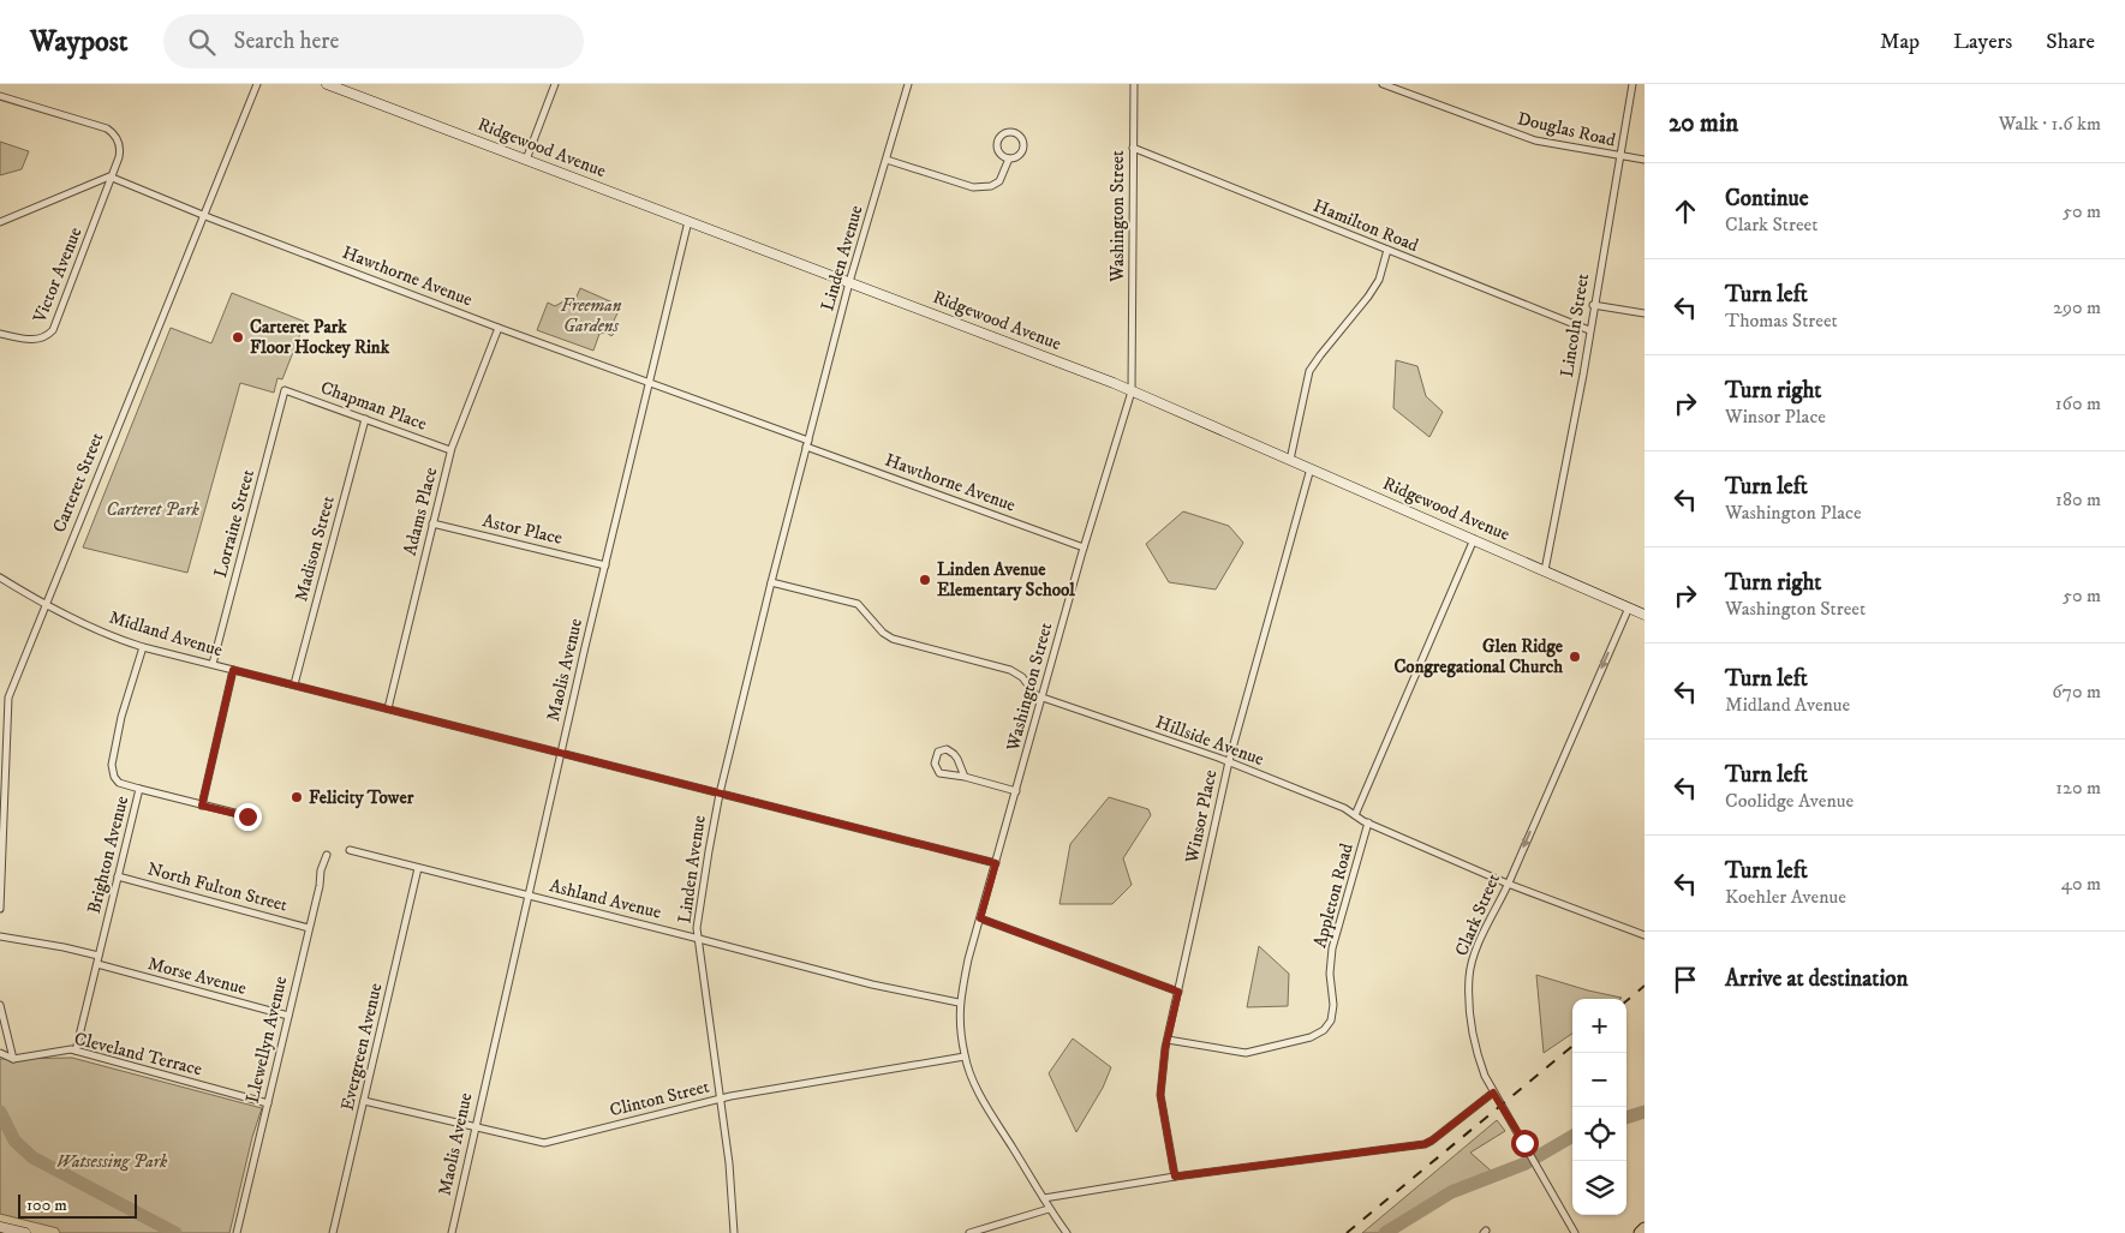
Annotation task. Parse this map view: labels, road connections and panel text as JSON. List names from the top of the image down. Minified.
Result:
{"streets":{"street":["Douglas Road","Ridgewood Avenue","Washington Street","Hamilton Road","Linden Avenue","Victor Avenue","Hawthorne Avenue","Lincoln Street","Chapman Place","Carteret Street","Adams Place","Lorraine Street","Astor Place","Madison Street","Midland Avenue","Maolis Avenue","Hillside Avenue","Winsor Place","Brighton Avenue","North Fulton Street","Appleton Road","Ashland Avenue","Clark Street","Morse Avenue","Llewellyn Avenue","Evergreen Avenue","Cleveland Terrace","Clinton Street"]},"crossings":[["Douglas Road","Lincoln Street"],["Ridgewood Avenue","Washington Street"],["Ridgewood Avenue","Linden Avenue"],["Ridgewood Avenue","Lincoln Street"],["Ridgewood Avenue","Maolis Avenue"],["Ridgewood Avenue","Winsor Place"],["Ridgewood Avenue","Clark Street"],["Washington Street","Hamilton Road"],["Washington Street","Hawthorne Avenue"],["Washington Street","Midland Avenue"],["Washington Street","Hillside Avenue"],["Washington Street","Ashland Avenue"],["Washington Street","Clinton Street"],["Hamilton Road","Lincoln Street"],["Linden Avenue","Hawthorne Avenue"],["Linden Avenue","Midland Avenue"],["Linden Avenue","Hillside Avenue"],["Linden Avenue","Ashland Avenue"],["Linden Avenue","Clinton Street"],["Victor Avenue","Hawthorne Avenue"],["Hawthorne Avenue","Carteret Street"],["Hawthorne Avenue","Adams Place"],["Hawthorne Avenue","Maolis Avenue"],["Chapman Place","Adams Place"],["Chapman Place","Lorraine Street"],["Chapman Place","Madison Street"],["Carteret Street","Midland Avenue"],["Adams Place","Astor Place"],["Adams Place","Midland Avenue"],["Lorraine Street","Midland Avenue"],["Astor Place","Maolis Avenue"],["Madison Street","Midland Avenue"],["Midland Avenue","Maolis Avenue"],["Midland Avenue","Brighton Avenue"],["Maolis Avenue","Ashland Avenue"],["Maolis Avenue","Clinton Street"],["Hillside Avenue","Winsor Place"],["Hillside Avenue","Appleton Road"],["Hillside Avenue","Clark Street"],["Winsor Place","Appleton Road"],["Brighton Avenue","North Fulton Street"],["Brighton Avenue","Morse Avenue"],["Brighton Avenue","Cleveland Terrace"],["North Fulton Street","Llewellyn Avenue"],["Ashland Avenue","Evergreen Avenue"],["Morse Avenue","Llewellyn Avenue"],["Llewellyn Avenue","Cleveland Terrace"],["Evergreen Avenue","Clinton Street"]],"one_way":["Clark Street"],"parks":["Freeman Gardens","Carteret Park","Watsessing Park"],"places":["Carteret Park Floor Hockey Rink","Linden Avenue Elementary School","Glen Ridge Congregational Church","Felicity Tower"],"scale_bar":"100 m","page":{"header":"Waypost","search":"Search here","nav":["Map","Layers","Share"],"heading":["20 min","Walk · 1.6 km"],"list":[["Continue","Clark Street","50 m"],["Turn left","Thomas Street","290 m"],["Turn right","Winsor Place","160 m"],["Turn left","Washington Place","180 m"],["Turn right","Washington Street","50 m"],["Turn left","Midland Avenue","670 m"],["Turn left","Coolidge Avenue","120 m"],["Turn left","Koehler Avenue","40 m"],"Arrive at destination"],"map_buttons":["+","−"],"scale":"100 m"}}
